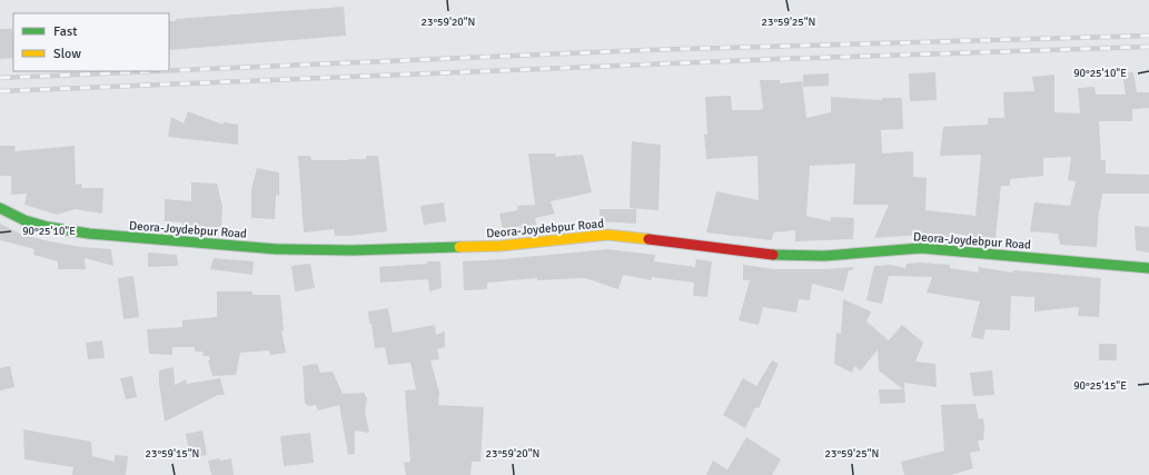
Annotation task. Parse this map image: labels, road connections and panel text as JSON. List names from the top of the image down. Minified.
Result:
{"streets":{"street":["Deora-Joydebpur Road"]},"legend":["Fast","Slow"],"coordinates":["23°59'20\"N","23°59'25\"N","90°25'10\"E","90°25'15\"E","23°59'15\"N"]}
